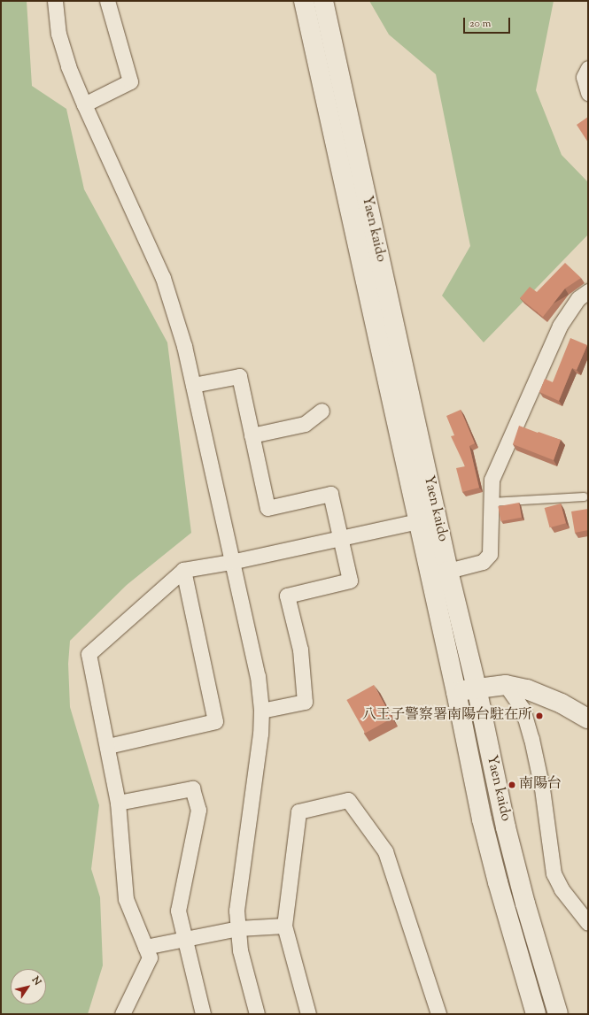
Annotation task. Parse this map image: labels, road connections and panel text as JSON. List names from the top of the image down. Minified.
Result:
{"streets":{"main road":["Yaen kaido"]},"places":["八王子警察署南陽台駐在所","南陽台"],"scale_bar":"20 m","north":"top right"}
